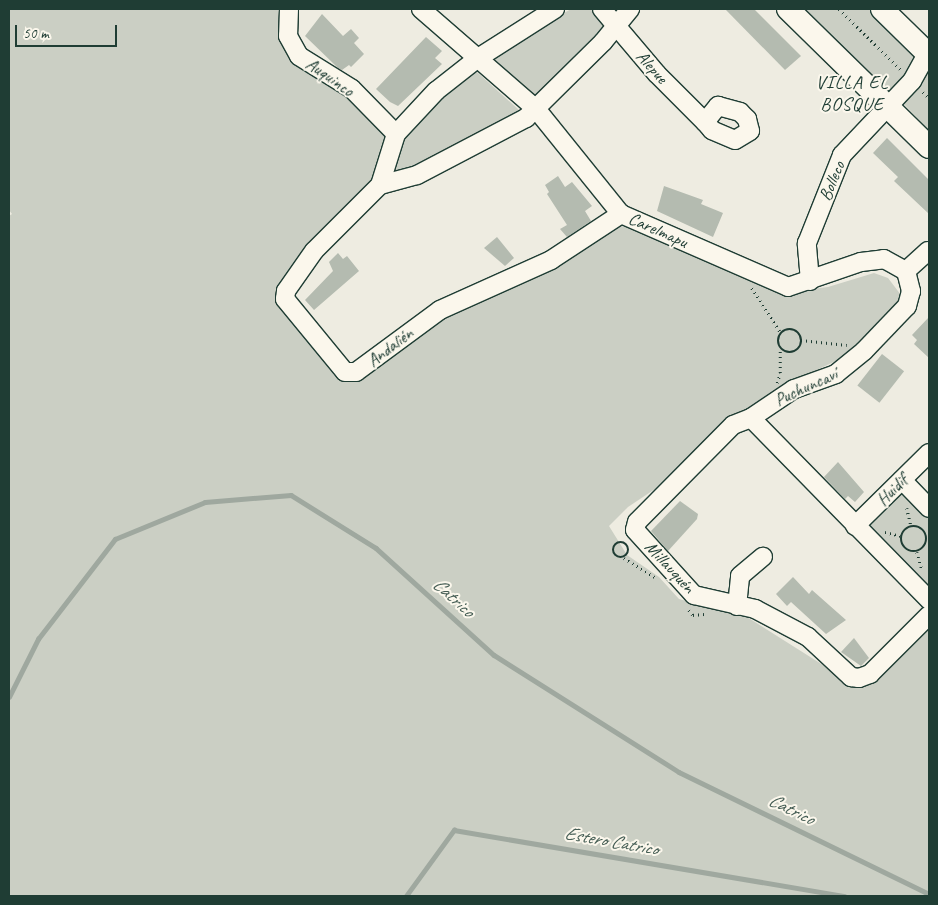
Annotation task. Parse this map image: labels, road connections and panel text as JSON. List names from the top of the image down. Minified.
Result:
{"streets":{"street":["Alepue","Auquinco","Bolleco","Carelmapu","Andalién","Puchuncaví","Huidif","Millauquén"]},"crossings":[["Auquinco","Andalién"],["Bolleco","Carelmapu"],["Carelmapu","Andalién"],["Carelmapu","Puchuncaví"],["Puchuncaví","Millauquén"]],"districts":["VILLA EL BOSQUE"],"water":["Catrico","Estero Catrico"],"scale_bar":"50 m"}
